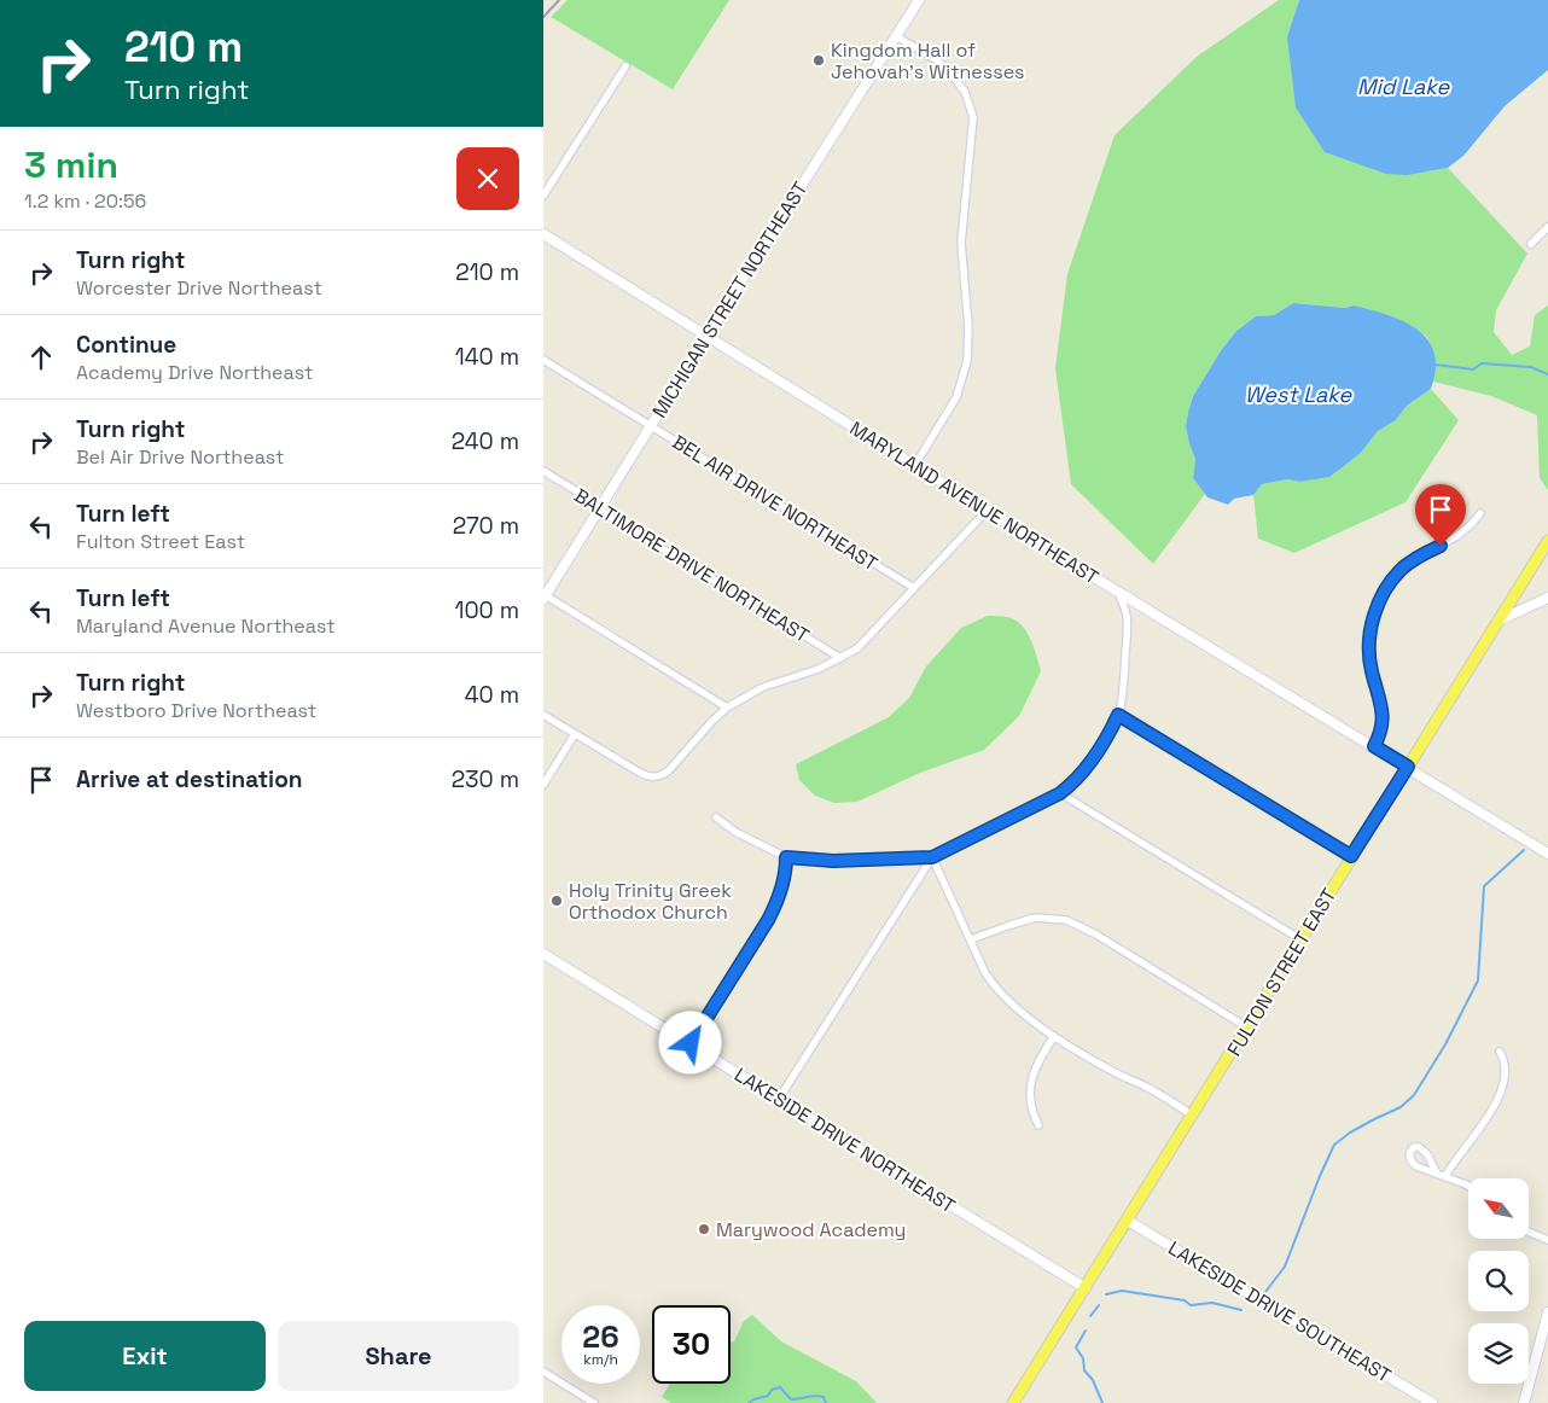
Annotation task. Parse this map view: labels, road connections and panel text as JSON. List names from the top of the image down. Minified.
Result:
{"streets":{"main road":["FULTON STREET EAST"],"street":["MICHIGAN STREET NORTHEAST","BEL AIR DRIVE NORTHEAST","MARYLAND AVENUE NORTHEAST","BALTIMORE DRIVE NORTHEAST","LAKESIDE DRIVE NORTHEAST","LAKESIDE DRIVE SOUTHEAST"]},"crossings":[["MICHIGAN STREET NORTHEAST","BEL AIR DRIVE NORTHEAST"],["MICHIGAN STREET NORTHEAST","MARYLAND AVENUE NORTHEAST"],["MICHIGAN STREET NORTHEAST","BALTIMORE DRIVE NORTHEAST"],["MARYLAND AVENUE NORTHEAST","FULTON STREET EAST"],["FULTON STREET EAST","LAKESIDE DRIVE NORTHEAST"],["FULTON STREET EAST","LAKESIDE DRIVE SOUTHEAST"]],"water":["Mid Lake","West Lake"],"places":["Kingdom Hall of Jehovah’s Witnesses","Holy Trinity Greek Orthodox Church","Marywood Academy"],"north":"top left","page":{"turn":["210 m","Turn right"],"heading":["3 min","1.2 km · 20:56"],"list":[{"name":"Turn right","note":"Worcester Drive Northeast","value":"210 m"},{"name":"Continue","note":"Academy Drive Northeast","value":"140 m"},{"name":"Turn right","note":"Bel Air Drive Northeast","value":"240 m"},{"name":"Turn left","note":"Fulton Street East","value":"270 m"},{"name":"Turn left","note":"Maryland Avenue Northeast","value":"100 m"},{"name":"Turn right","note":"Westboro Drive Northeast","value":"40 m"},{"name":"Arrive at destination","value":"230 m"}],"speed":"26 km/h","limit":"30","buttons":["Exit","Share"]}}
